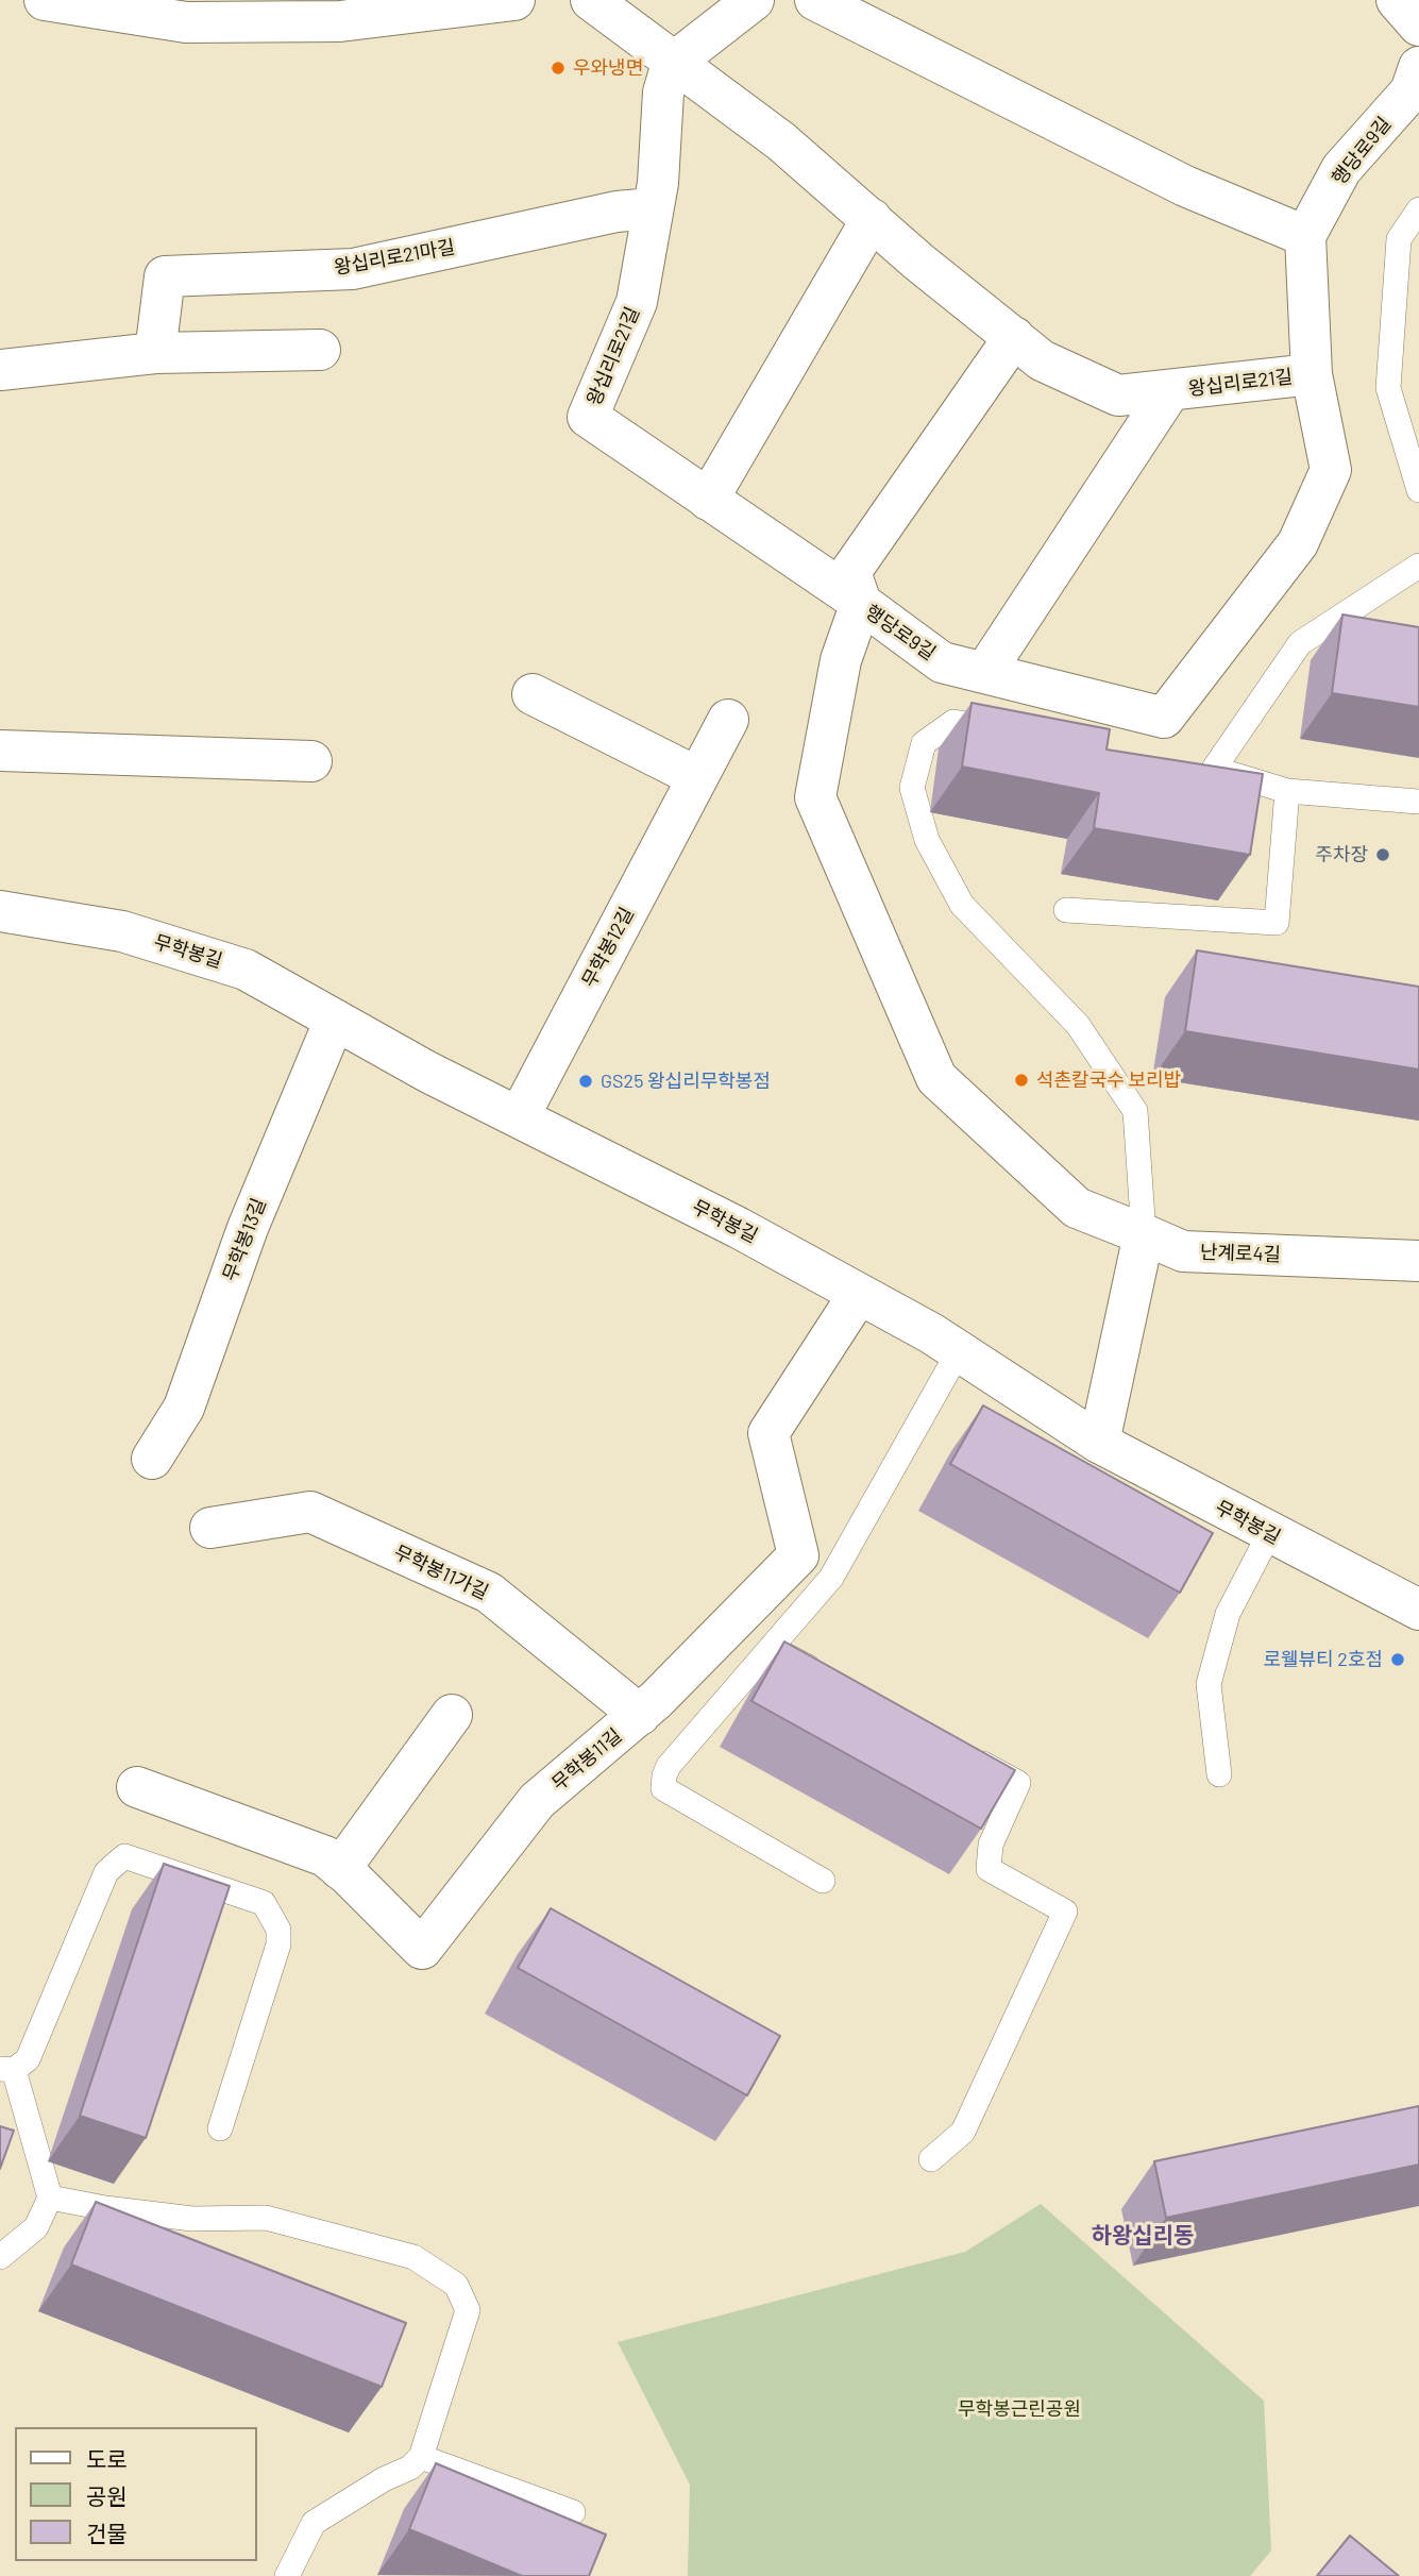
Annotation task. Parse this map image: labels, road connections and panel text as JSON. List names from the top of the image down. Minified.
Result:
{"streets":{"street":["행당로9길","왕십리로21마길","왕십리로21길","무학봉12길","무학봉길","무학봉13길","난계로4길","무학봉11가길","무학봉11길"]},"crossings":[["행당로9길","왕십리로21길"],["행당로9길","난계로4길"],["왕십리로21마길","왕십리로21길"],["무학봉12길","무학봉길"],["무학봉길","무학봉13길"],["무학봉길","무학봉11길"],["무학봉11가길","무학봉11길"]],"districts":["하왕십리동"],"parks":["무학봉근린공원"],"places":["우와냉면","주차장","석촌칼국수 보리밥","GS25 왕십리무학봉점","로웰뷰티 2호점"],"legend":["도로","공원","건물"]}
